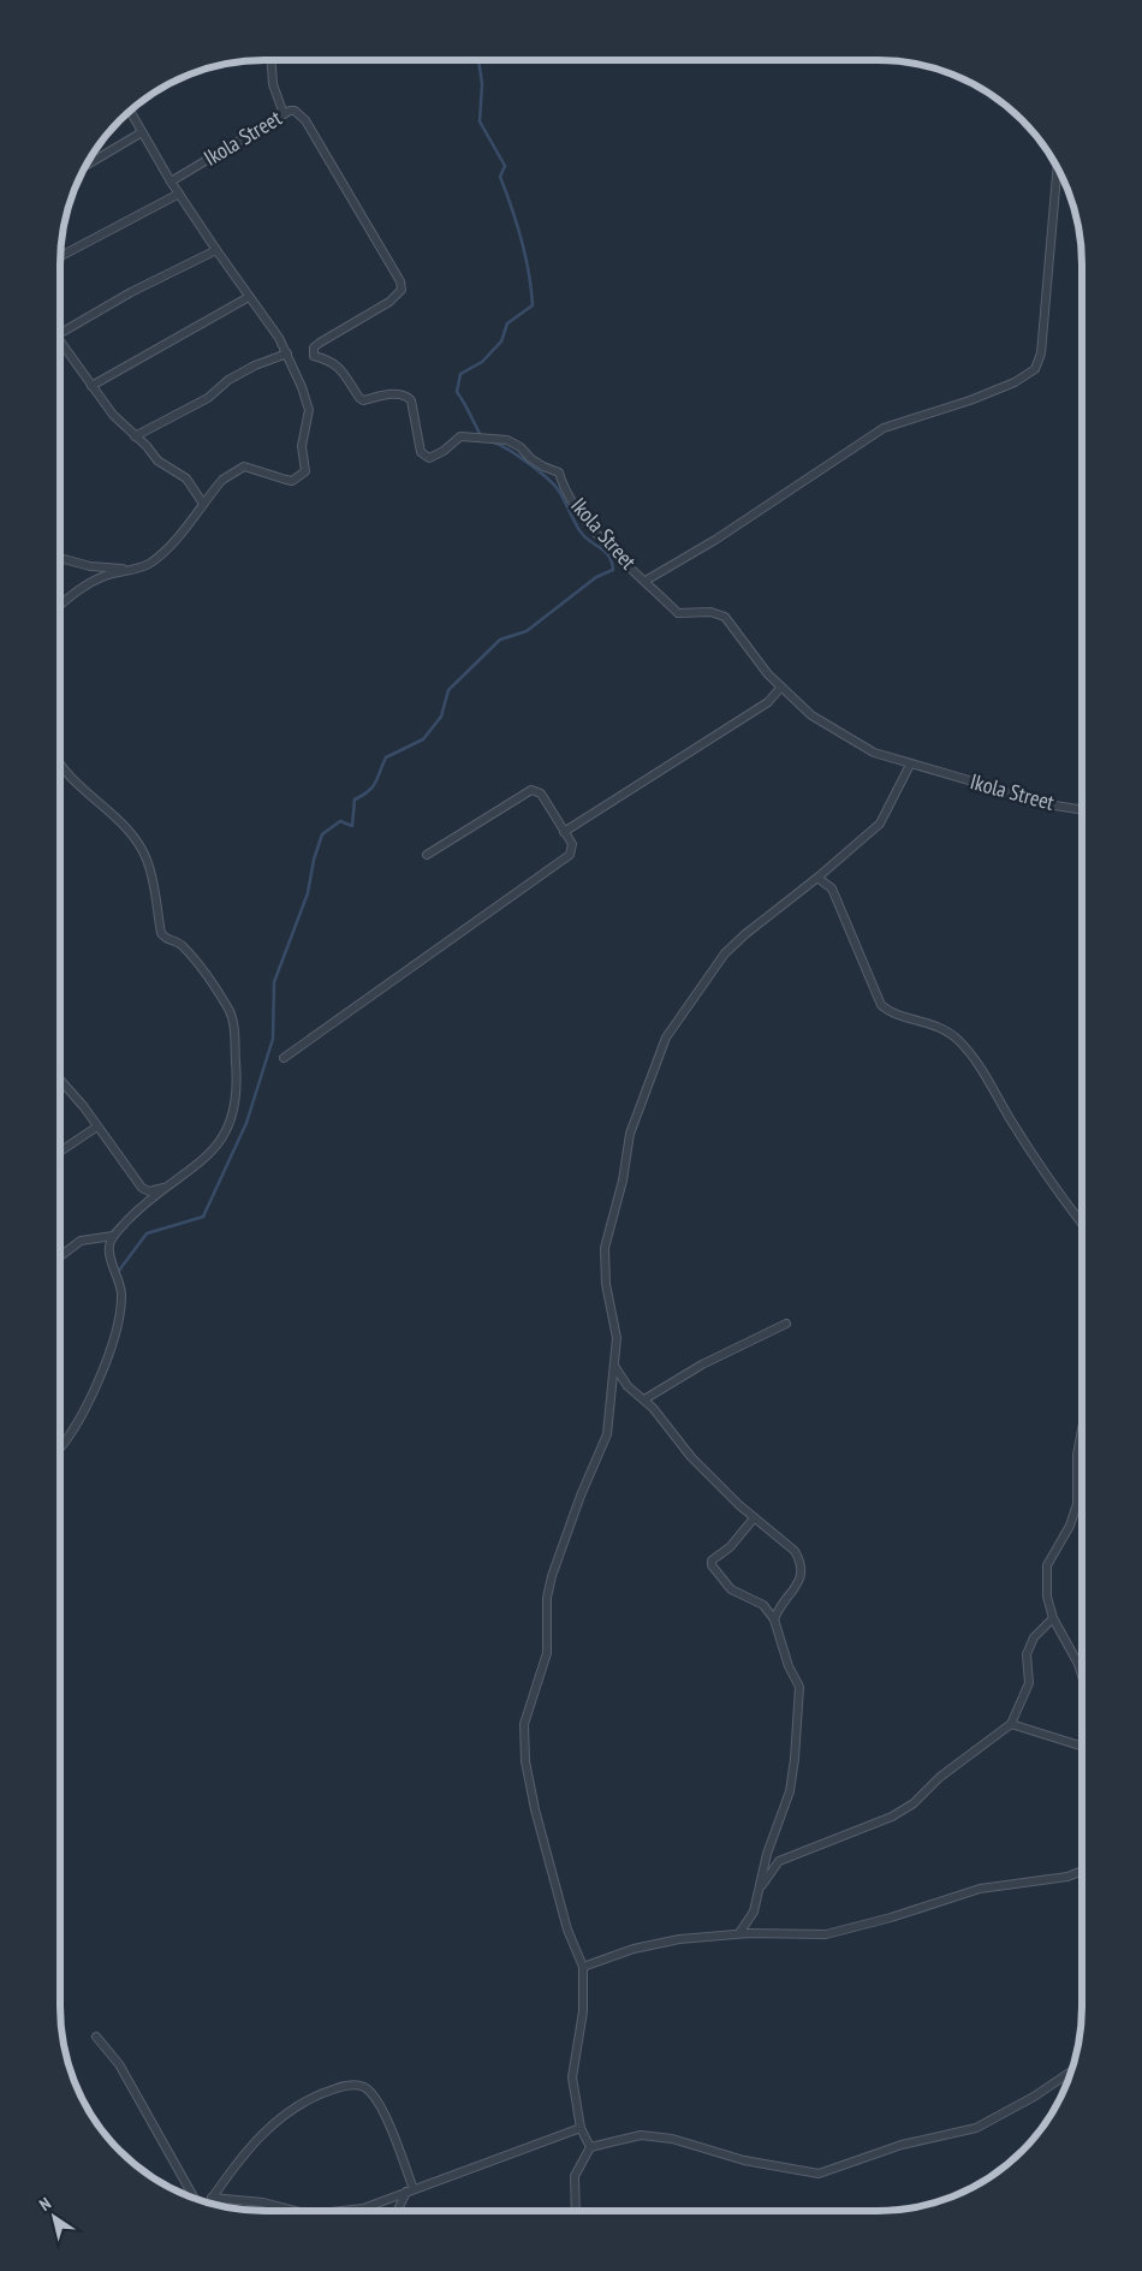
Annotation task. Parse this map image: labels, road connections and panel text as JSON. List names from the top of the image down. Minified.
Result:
{"streets":{"street":["Ikola Street"]},"north":"top left"}
